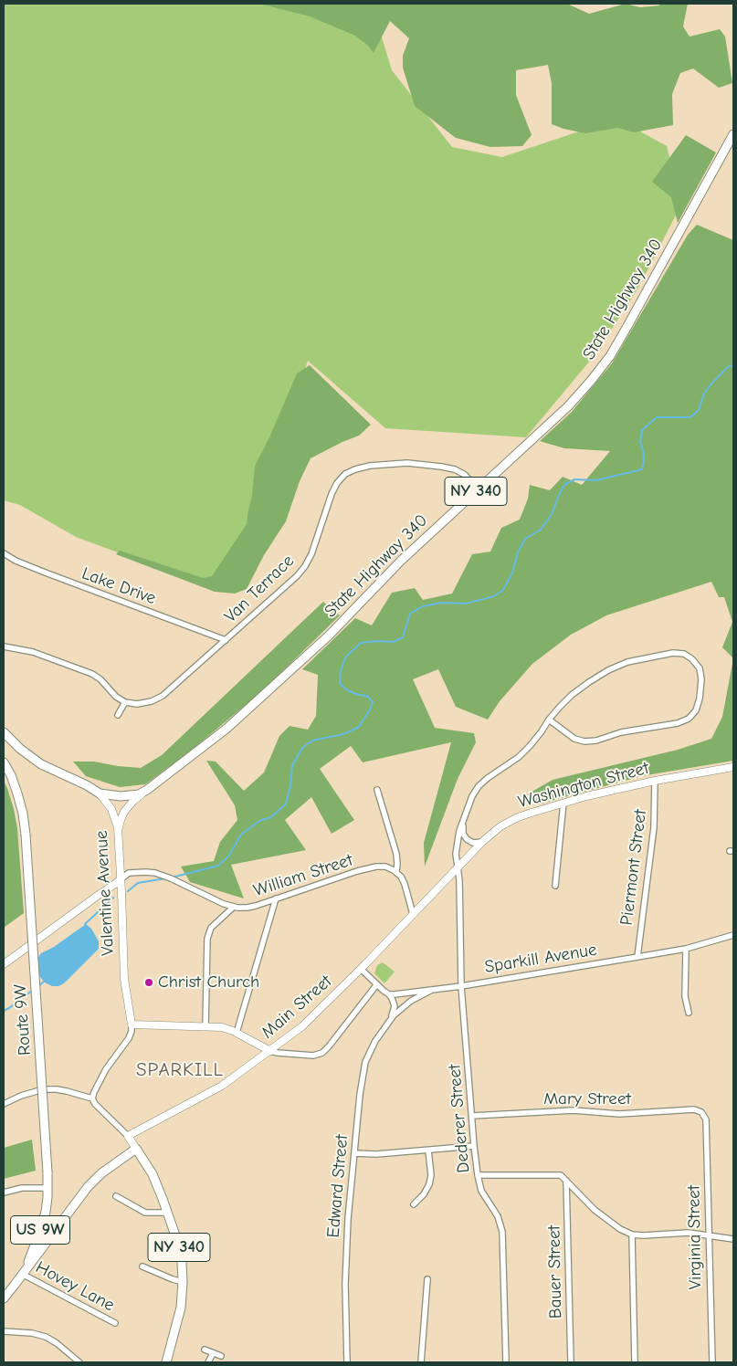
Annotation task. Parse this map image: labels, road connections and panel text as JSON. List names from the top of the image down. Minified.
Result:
{"streets":{"main road":["State Highway 340","NY 340","Washington Street","Valentine Avenue","Main Street","Route 9W","US 9W"],"street":["Lake Drive","Van Terrace","Piermont Street","William Street","Sparkill Avenue","Mary Street","Dederer Street","Edward Street","Virginia Street","Bauer Street","Hovey Lane"]},"crossings":[["State Highway 340","Van Terrace"],["State Highway 340","Valentine Avenue"],["NY 340","Main Street"],["Lake Drive","Van Terrace"],["Washington Street","Piermont Street"],["Washington Street","Main Street"],["Washington Street","Dederer Street"],["Piermont Street","Sparkill Avenue"],["William Street","Valentine Avenue"],["Sparkill Avenue","Dederer Street"],["Sparkill Avenue","Edward Street"],["Main Street","Dederer Street"],["Route 9W","US 9W"],["Route 9W","Hovey Lane"],["Mary Street","Dederer Street"],["Mary Street","Virginia Street"],["US 9W","Hovey Lane"]],"districts":["SPARKILL"],"places":["Christ Church"]}
